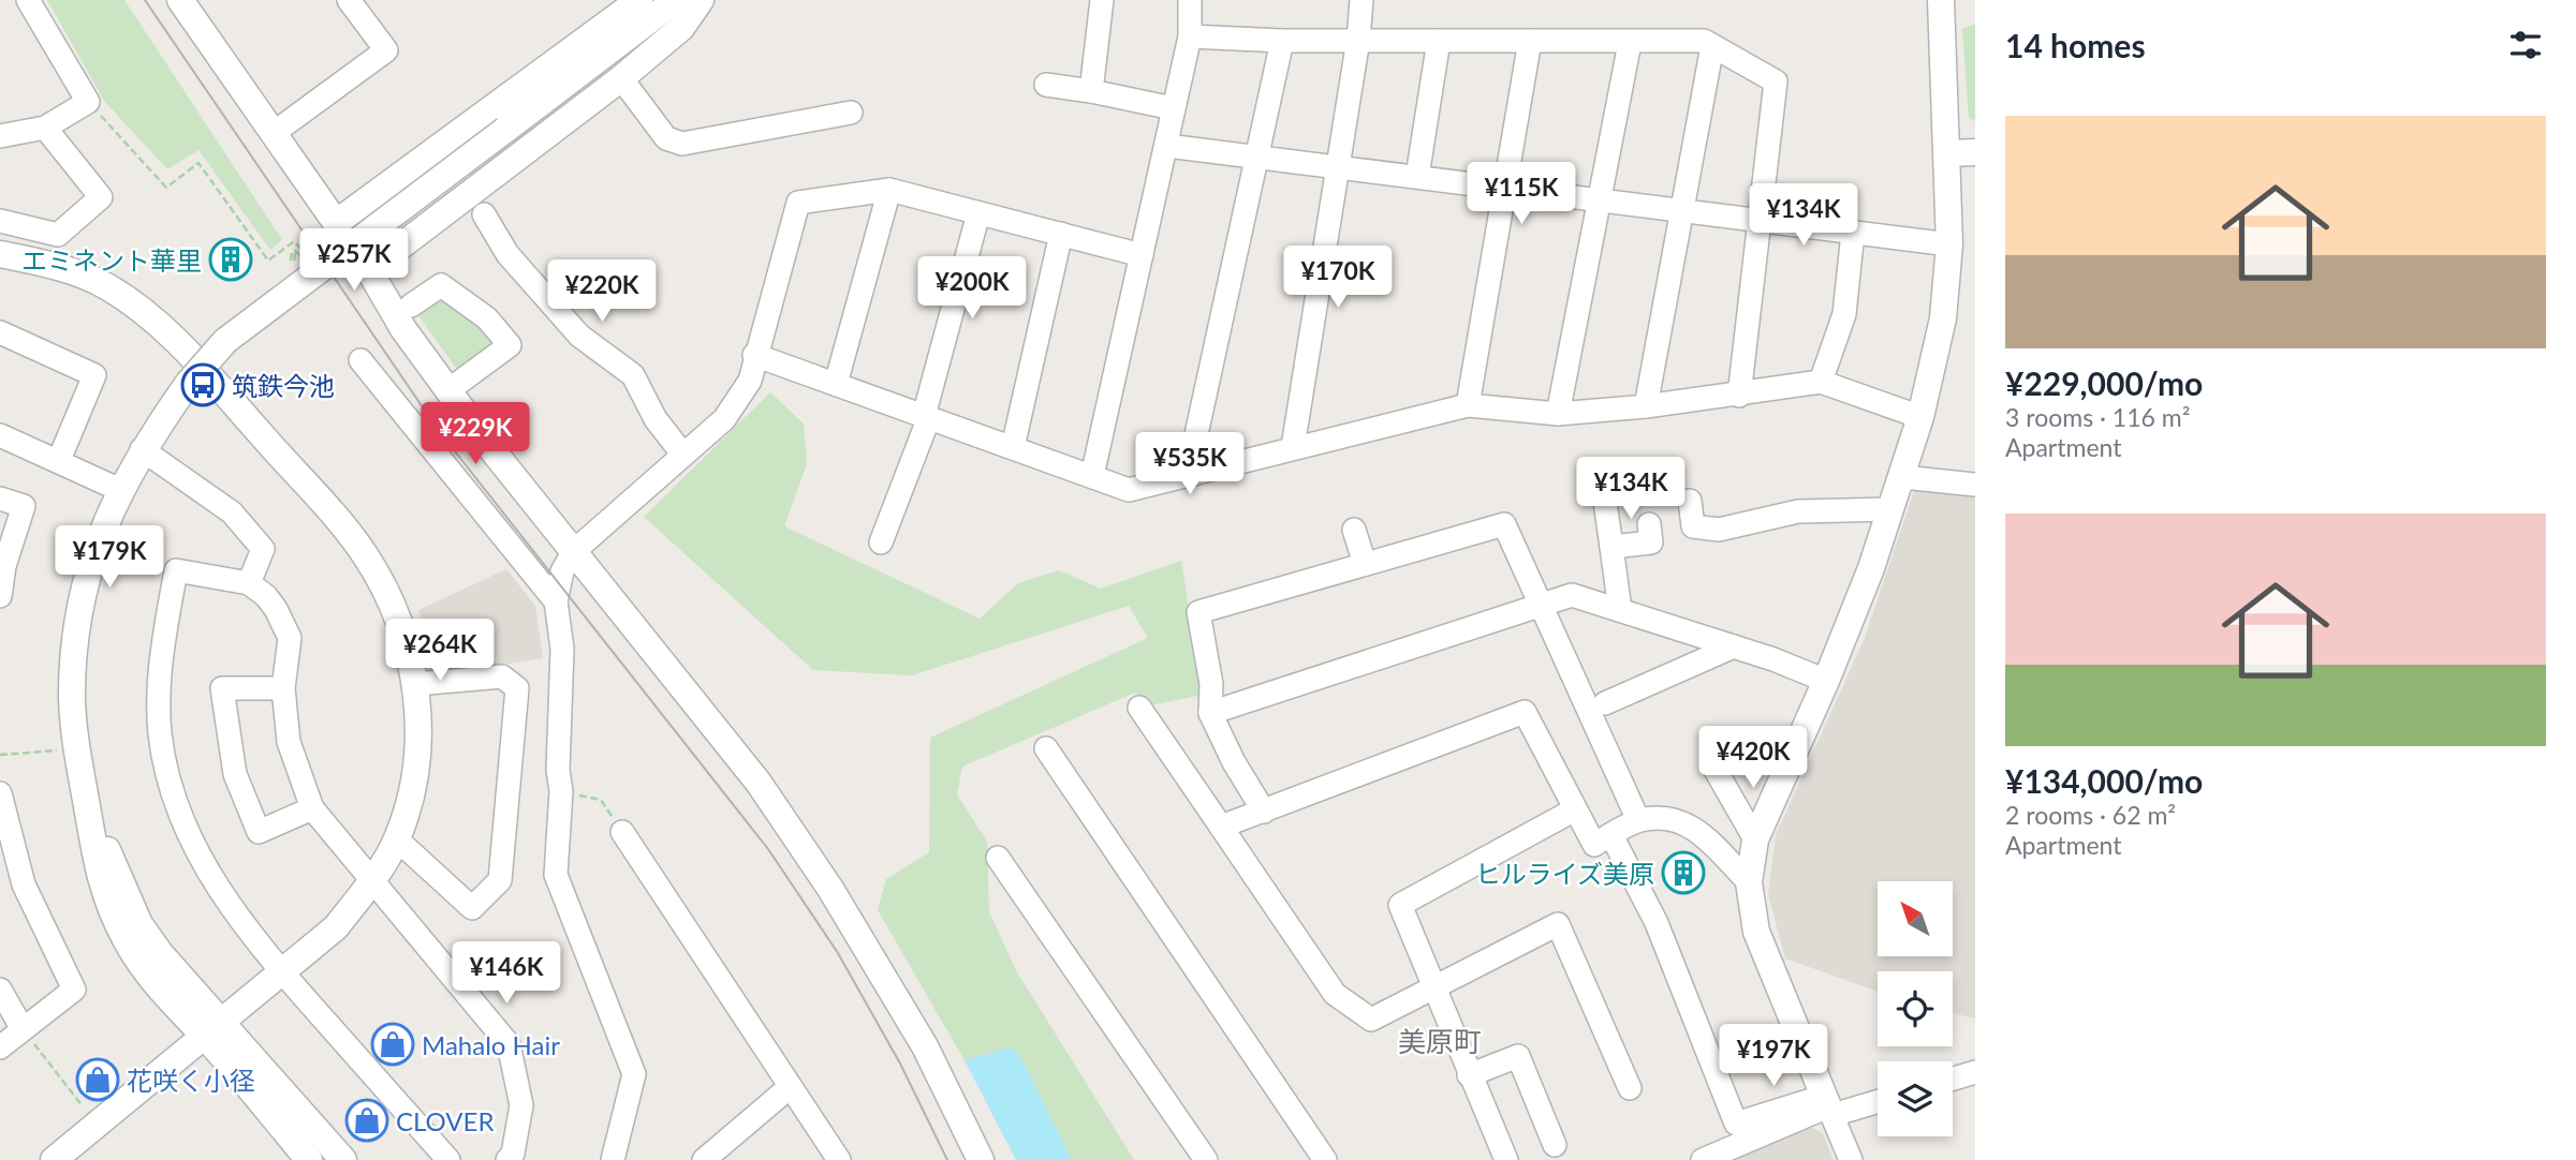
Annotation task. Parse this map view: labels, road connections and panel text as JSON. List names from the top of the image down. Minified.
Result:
{"districts":["美原町"],"places":{"building":["エミネント華里","ヒルライズ美原"],"bus stop":["筑鉄今池"],"shop":["Mahalo Hair","花咲く小径","CLOVER"]},"north":"top left","page":{"heading":"14 homes","list":[{"name":"¥229,000/mo","note":"3 rooms · 116 m² · Apartment"},{"name":"¥134,000/mo","note":"2 rooms · 62 m² · Apartment"}],"price":["¥115K","¥134K","¥257K","¥170K","¥200K","¥220K","¥229K","¥535K","¥134K","¥179K","¥264K","¥420K","¥146K","¥197K"]}}
